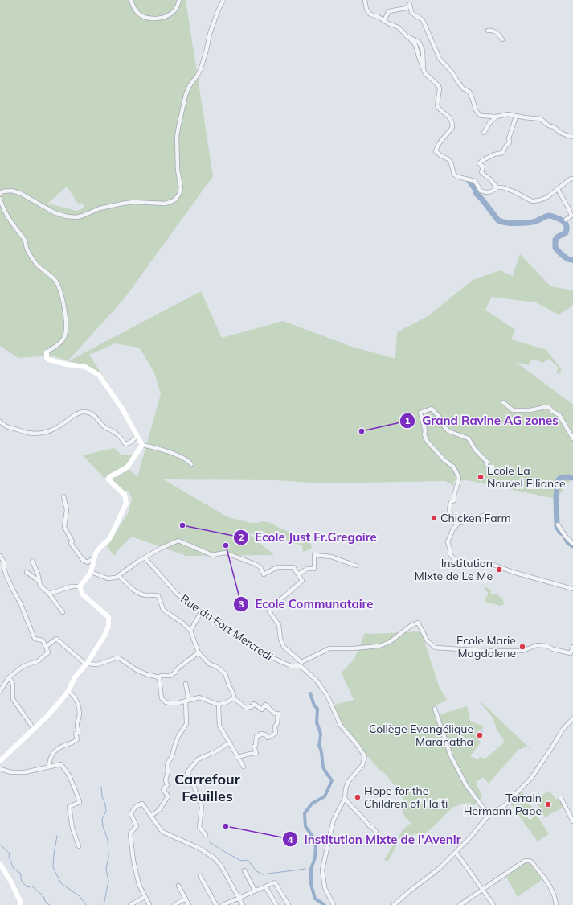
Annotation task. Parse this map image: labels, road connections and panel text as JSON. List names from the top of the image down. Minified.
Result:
{"streets":{"street":["Rue du Fort Mercredi"]},"districts":["Carrefour Feuilles"],"places":["Grand Ravine AG zones","Ecole La Nouvel Elliance","Chicken Farm","Ecole Just Fr.Gregoire","Ecole Communataire","Institution MIxte de Le Me","Ecole Marie Magdalene","Collège Evangélique Maranatha","Hope for the Children of Haiti","Terrain Hermann Pape","Institution MIxte de l'Avenir"]}
